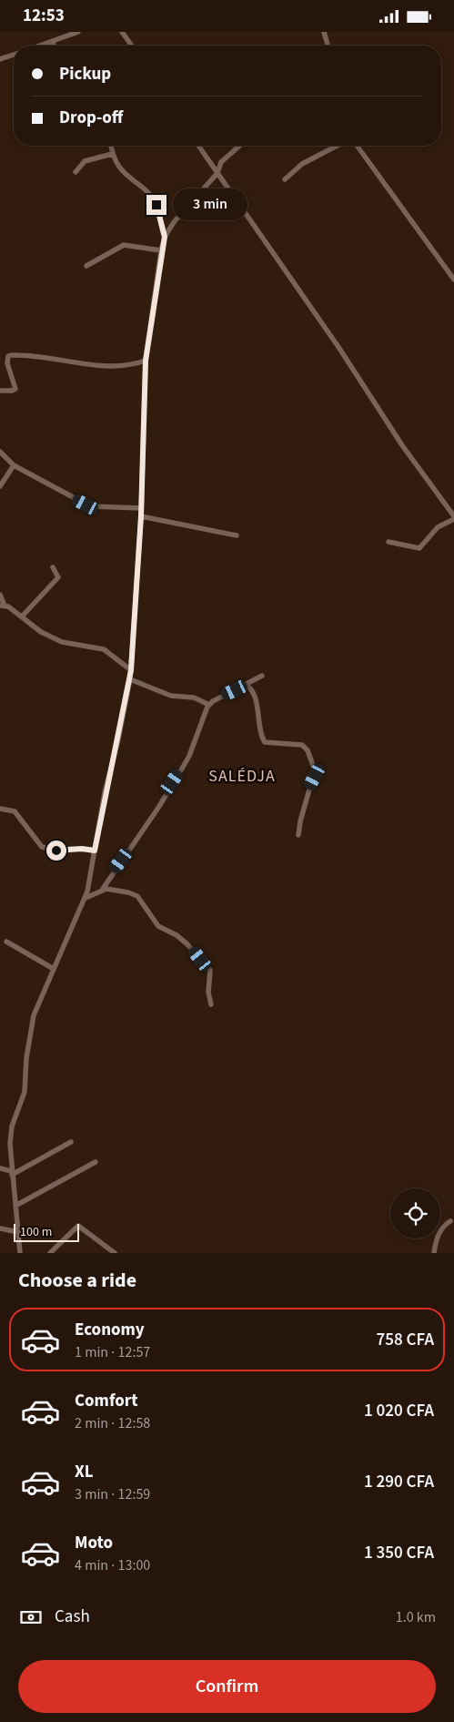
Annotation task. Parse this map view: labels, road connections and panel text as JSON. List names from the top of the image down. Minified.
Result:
{"districts":["SALÉDJA"],"scale_bar":"100 m","page":{"status":"12:53","banner":["Pickup","Drop-off"],"bubble":"3 min","scale":"100 m","heading":"Choose a ride","list":[{"name":"Economy","note":"1 min · 12:57","value":"758 CFA"},{"name":"Comfort","note":"2 min · 12:58","value":"1 020 CFA"},{"name":"XL","note":"3 min · 12:59","value":"1 290 CFA"},{"name":"Moto","note":"4 min · 13:00","value":"1 350 CFA"}],"pay":["Cash","1.0 km"],"buttons":"Confirm"}}
